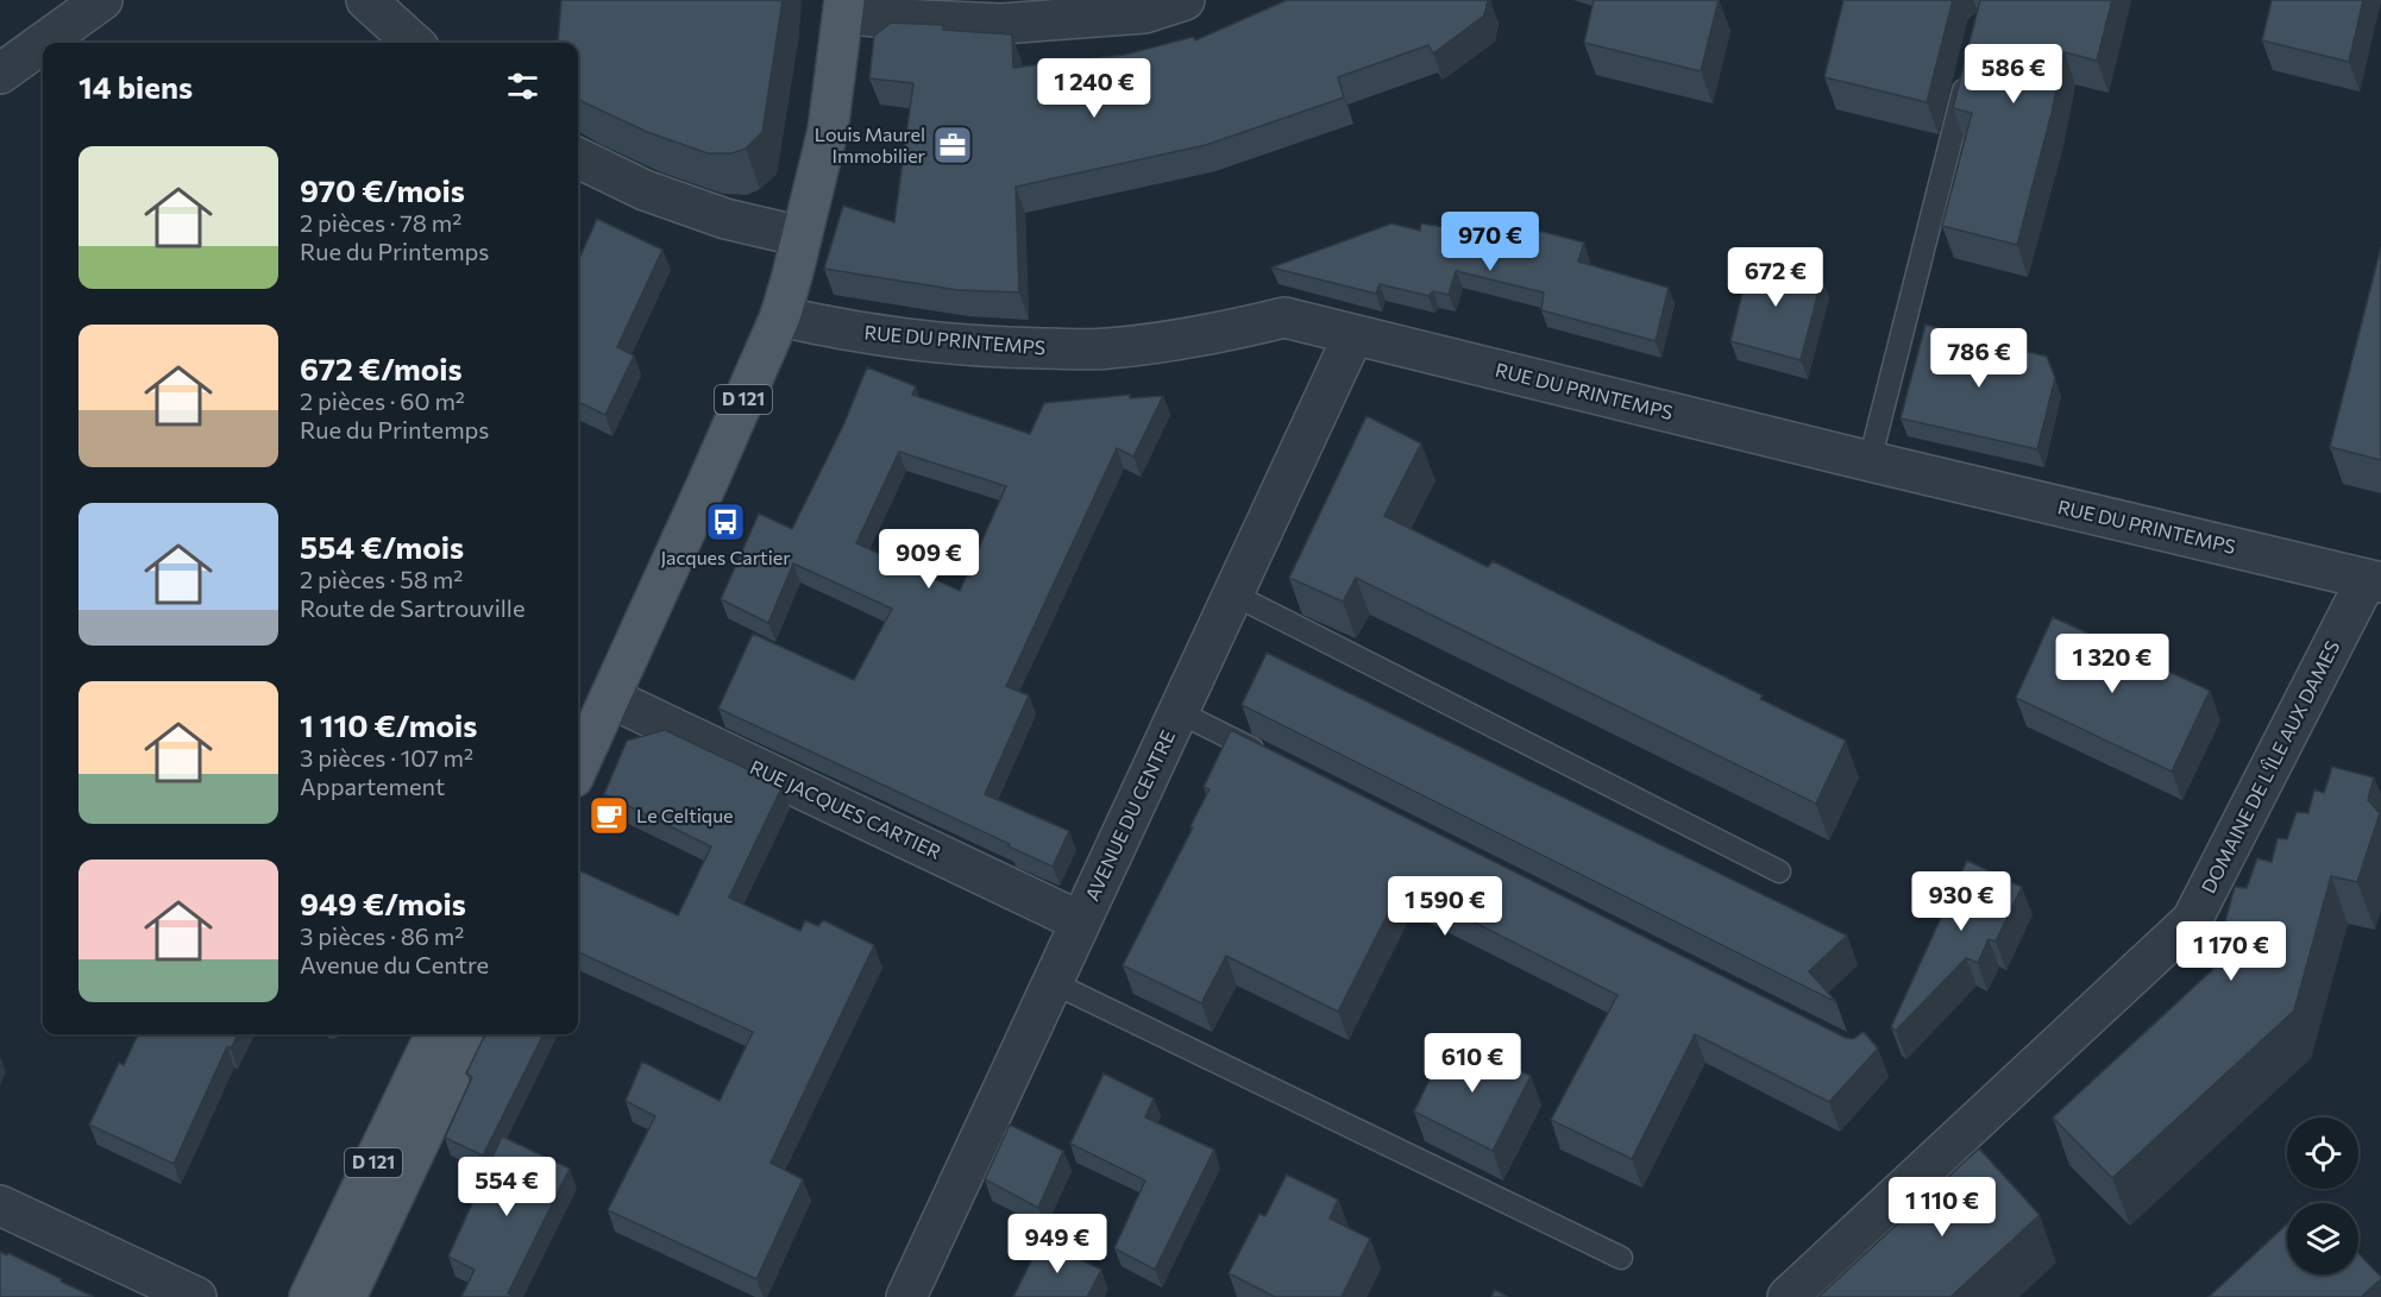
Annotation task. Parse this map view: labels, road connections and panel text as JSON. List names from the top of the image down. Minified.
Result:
{"streets":{"main road":["D 121"],"street":["RUE DU PRINTEMPS","DOMAINE DE L'ÎLE AUX DAMES","RUE JACQUES CARTIER","AVENUE DU CENTRE"]},"crossings":[["RUE DU PRINTEMPS","D 121"],["RUE DU PRINTEMPS","DOMAINE DE L'ÎLE AUX DAMES"],["RUE DU PRINTEMPS","AVENUE DU CENTRE"],["D 121","RUE JACQUES CARTIER"],["RUE JACQUES CARTIER","AVENUE DU CENTRE"]],"places":{"office":["Louis Maurel Immobilier"],"bus stop":["Jacques Cartier"],"cafe":["Le Celtique"]},"page":{"heading":"14 biens","price":["586 €","1 240 €","970 €","672 €","786 €","909 €","1 320 €","930 €","1 590 €","1 170 €","610 €","554 €","1 110 €","949 €"],"list":[{"name":"970 €/mois","note":"2 pièces · 78 m² · Rue du Printemps"},{"name":"672 €/mois","note":"2 pièces · 60 m² · Rue du Printemps"},{"name":"554 €/mois","note":"2 pièces · 58 m² · Route de Sartrouville"},{"name":"1 110 €/mois","note":"3 pièces · 107 m² · Appartement"},{"name":"949 €/mois","note":"3 pièces · 86 m² · Avenue du Centre"}]}}
